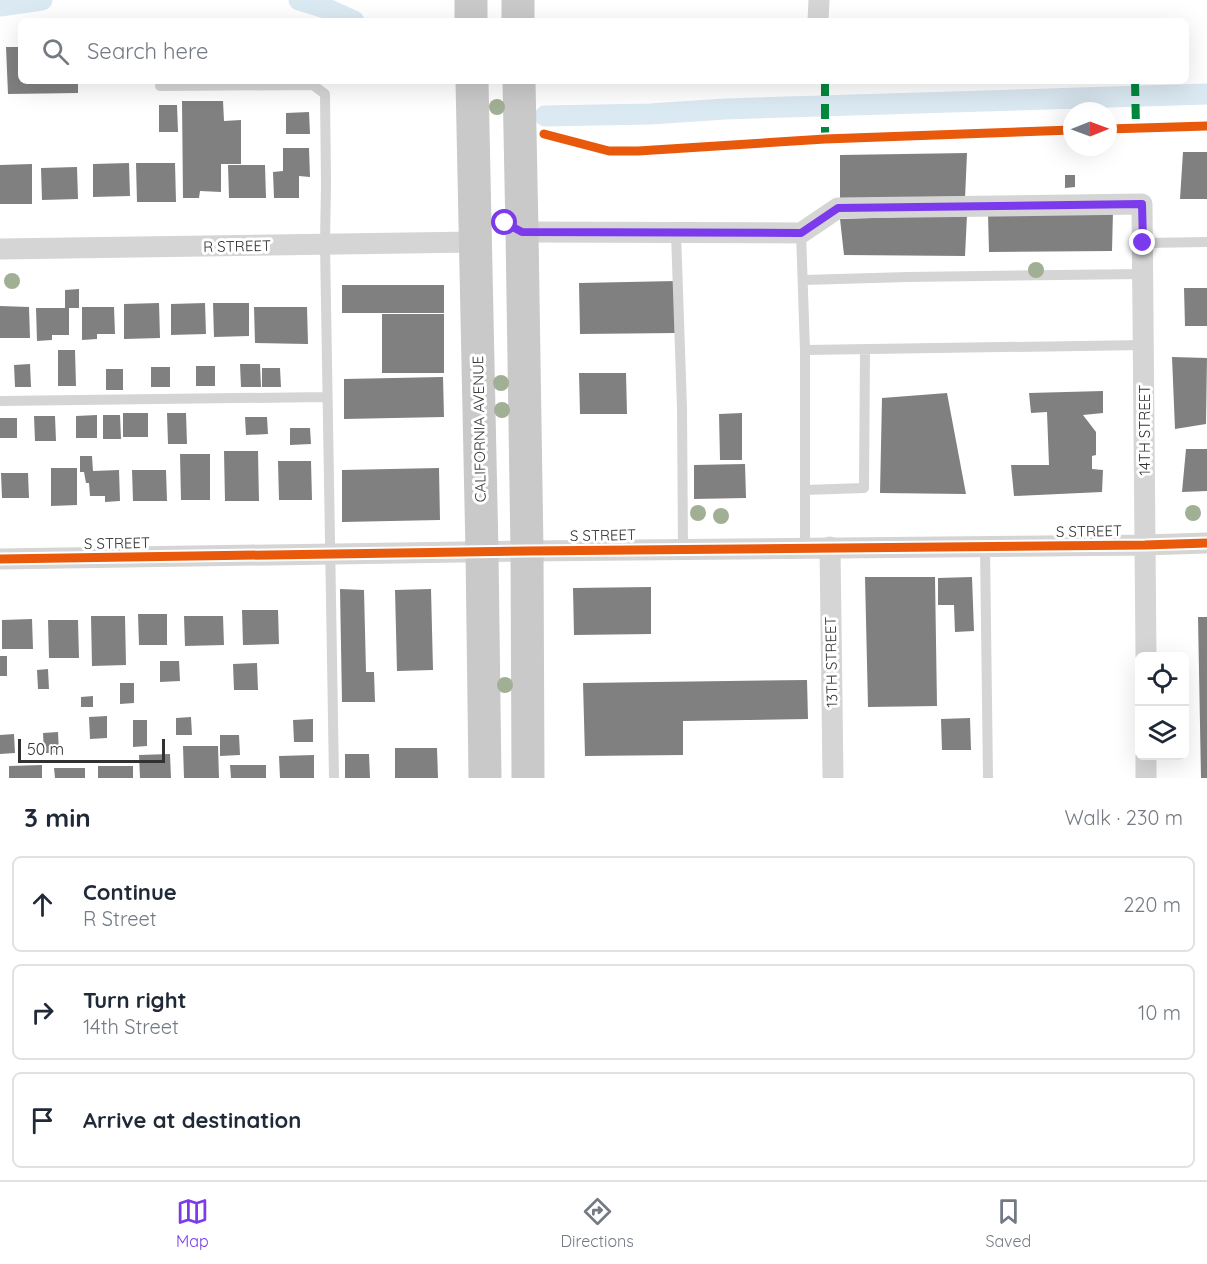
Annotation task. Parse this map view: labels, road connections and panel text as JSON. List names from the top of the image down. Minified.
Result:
{"streets":{"main road":["CALIFORNIA AVENUE"],"street":["R STREET","14TH STREET","S STREET","13TH STREET"]},"crossings":[["R STREET","CALIFORNIA AVENUE"],["CALIFORNIA AVENUE","S STREET"],["14TH STREET","S STREET"],["S STREET","13TH STREET"]],"scale_bar":"50 m","north":"right","page":{"search":"Search here","scale":"50 m","heading":["3 min","Walk · 230 m"],"list":[["Continue","R Street","220 m"],["Turn right","14th Street","10 m"],"Arrive at destination"],"nav":["Map","Directions","Saved"]}}
